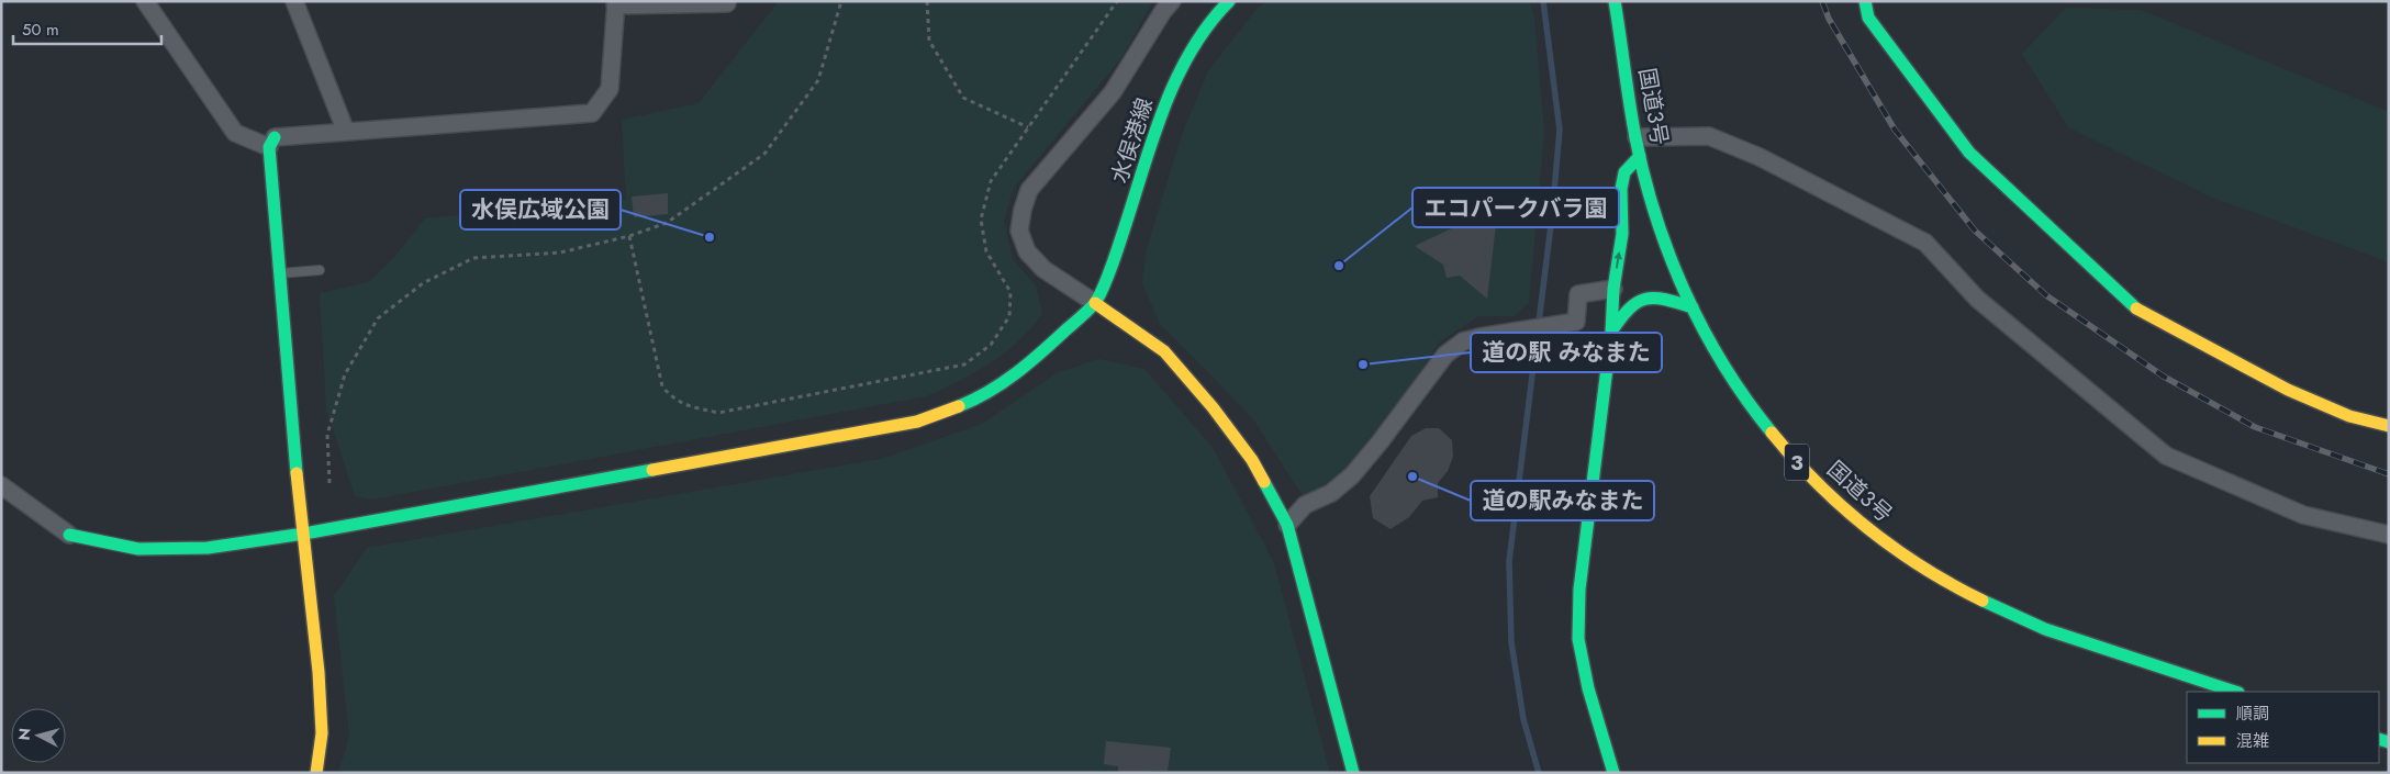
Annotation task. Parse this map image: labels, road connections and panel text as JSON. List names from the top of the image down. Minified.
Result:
{"streets":{"main road":["国道3号","水俣港線","3"]},"places":["水俣広域公園","エコパークバラ園","道の駅 みなまた","道の駅みなまた"],"legend":["順調","混雑"],"scale_bar":"50 m","north":"left"}
